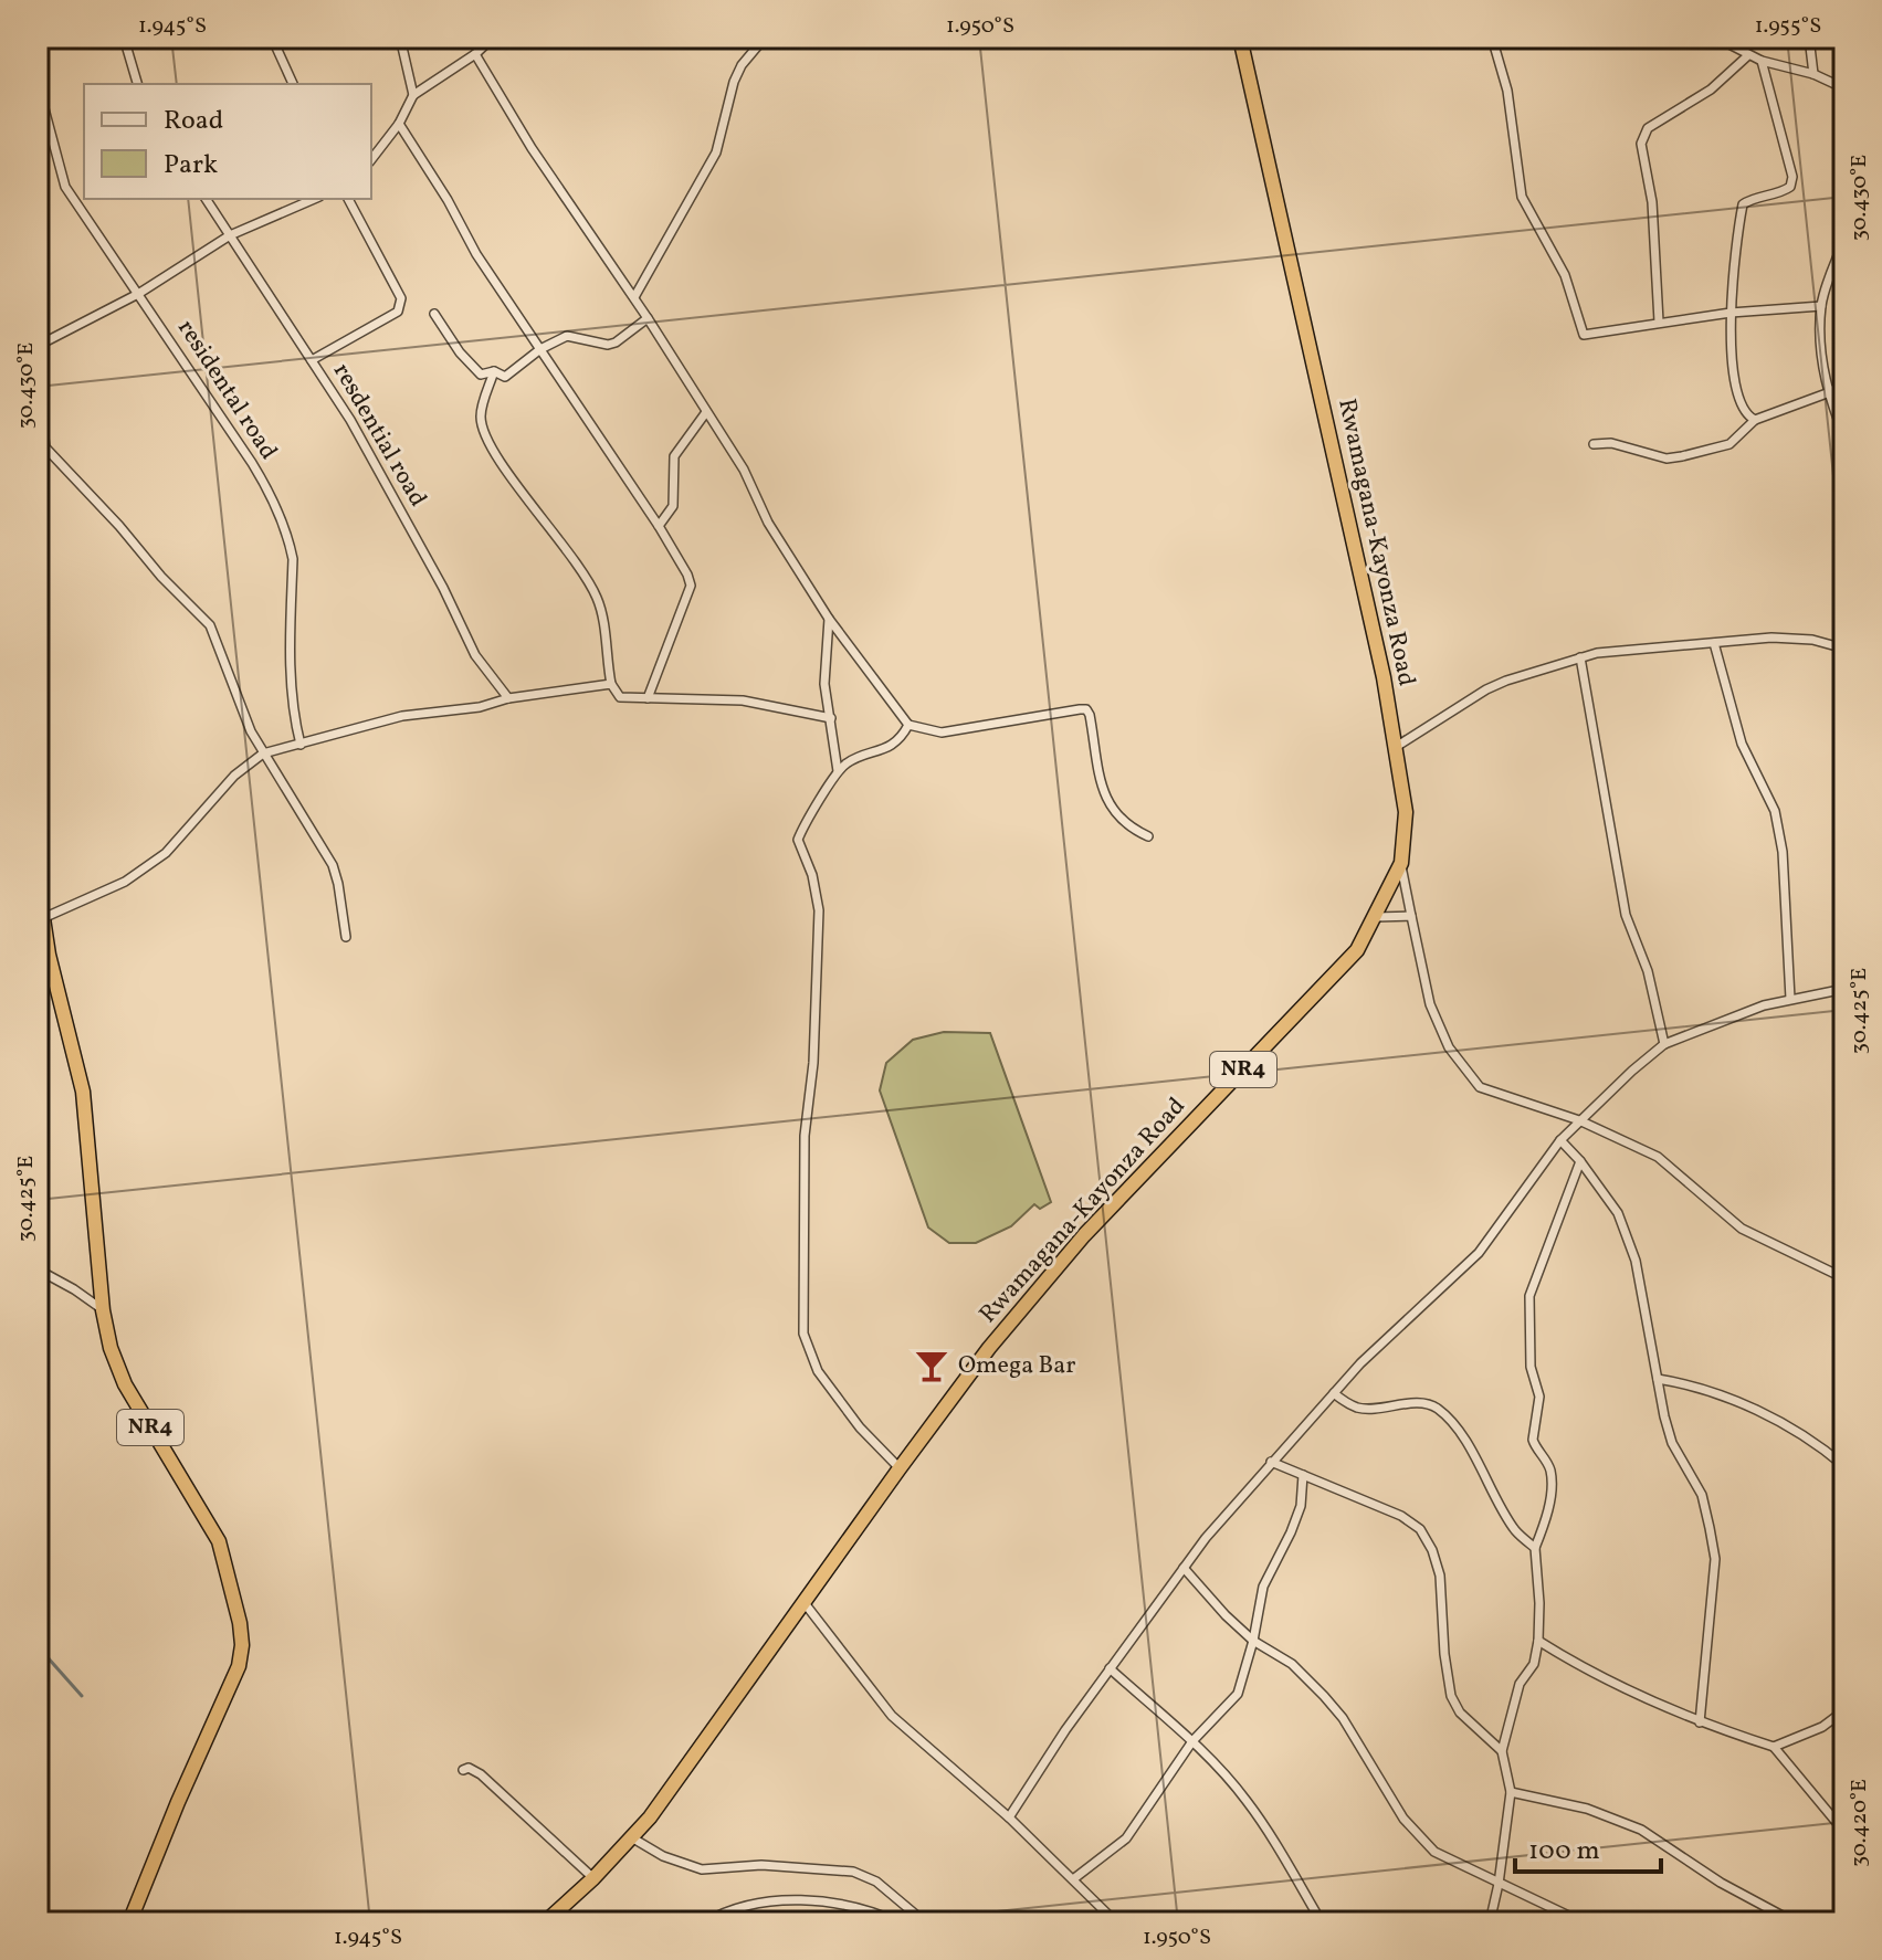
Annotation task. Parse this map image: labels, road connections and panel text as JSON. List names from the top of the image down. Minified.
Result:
{"streets":{"highway":["Rwamagana-Kayonza Road","NR4"],"street":["residental road","resdential road"]},"places":{"bar":["Omega Bar"]},"legend":["Road","Park"],"scale_bar":"100 m","coordinates":["1.945°S","1.950°S","1.955°S","30.430°E","30.425°E","30.420°E"]}
